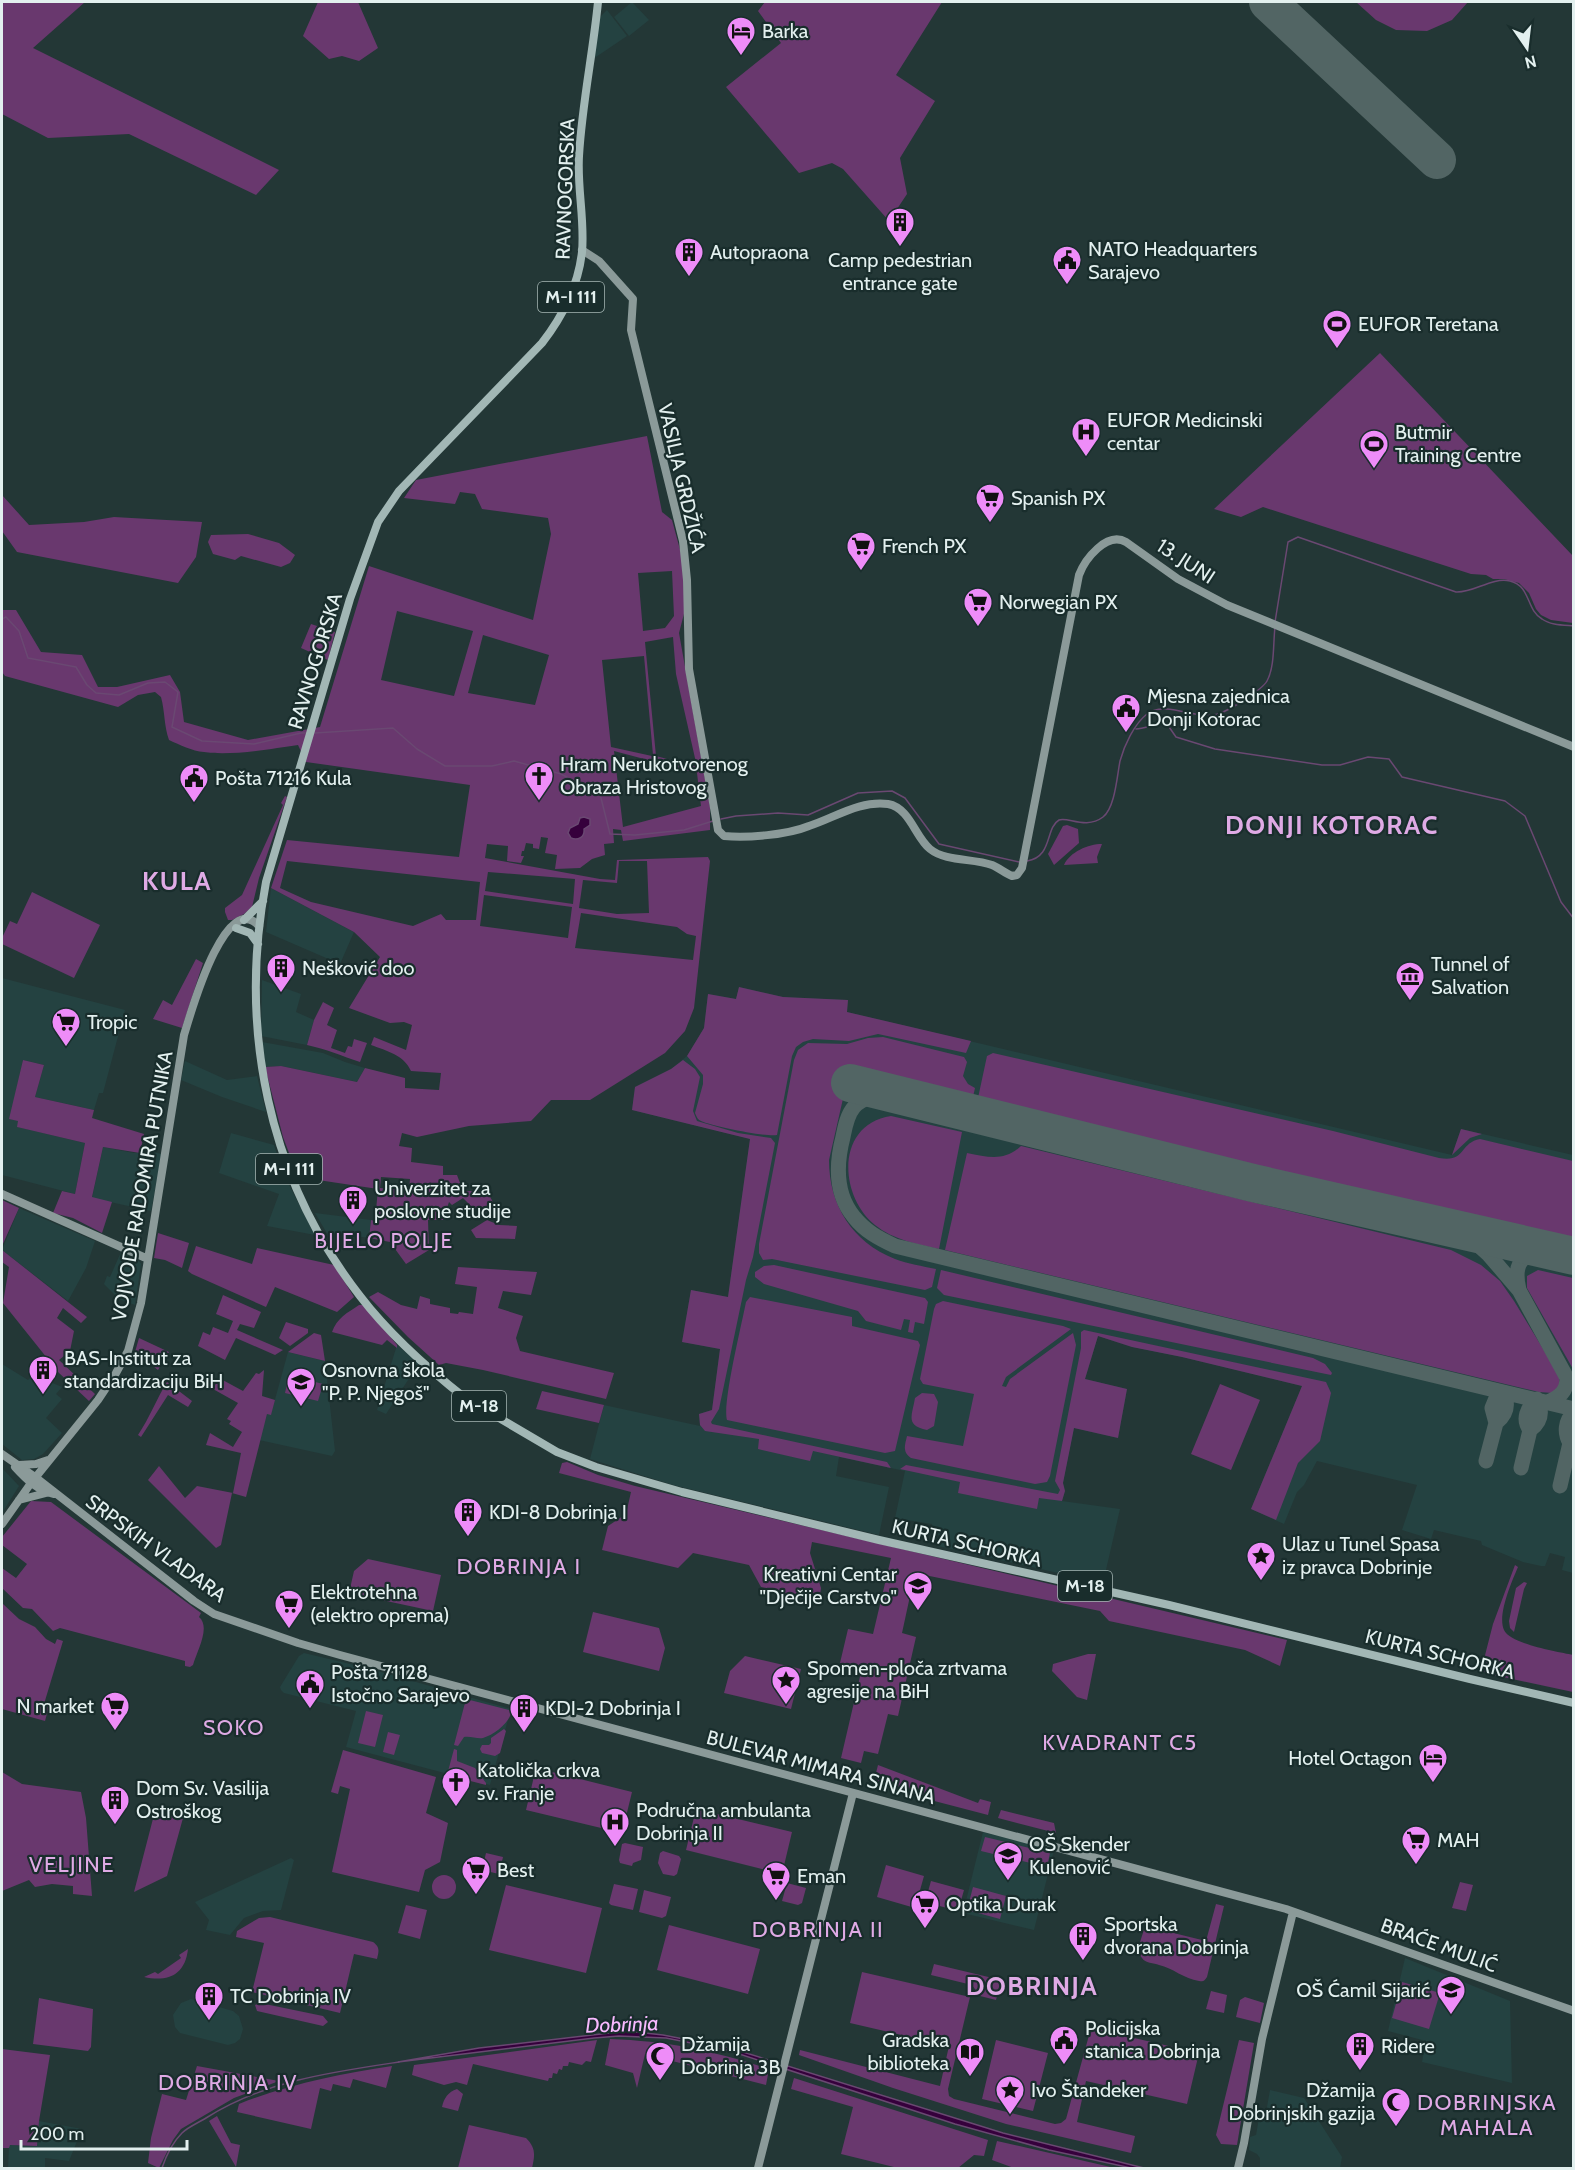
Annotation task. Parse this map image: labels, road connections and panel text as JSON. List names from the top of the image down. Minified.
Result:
{"streets":{"main road":["RAVNOGORSKA","M-I 111","M-18","KURTA SCHORKA"],"street":["VASILJA GRDŽIĆA","13. JUNI","VOJVODE RADOMIRA PUTNIKA","SRPSKIH VLADARA","BULEVAR MIMARA SINANA","BRAĆE MULIĆ"]},"crossings":[["RAVNOGORSKA","VASILJA GRDŽIĆA"],["RAVNOGORSKA","KURTA SCHORKA"],["VASILJA GRDŽIĆA","13. JUNI"],["VOJVODE RADOMIRA PUTNIKA","SRPSKIH VLADARA"],["SRPSKIH VLADARA","BULEVAR MIMARA SINANA"],["BULEVAR MIMARA SINANA","BRAĆE MULIĆ"]],"districts":["DONJI KOTORAC","KULA","BIJELO POLJE","DOBRINJA I","SOKO","KVADRANT C5","VELJINE","DOBRINJA II","DOBRINJA","DOBRINJA IV","DOBRINJSKA MAHALA"],"water":["Dobrinja"],"places":{"hotel":["Barka","Hotel Octagon"],"building":["Camp pedestrian entrance gate","Autopraona","Nešković doo","Univerzitet za poslovne studije","BAS-Institut za standardizaciju BiH","KDI-8 Dobrinja I","KDI-2 Dobrinja I","Dom Sv. Vasilija Ostroškog","Sportska dvorana Dobrinja","TC Dobrinja IV","Ridere"],"public building":["NATO Headquarters Sarajevo","Mjesna zajednica Donji Kotorac","Pošta 71216 Kula","Pošta 71128 Istočno Sarajevo","Policijska stanica Dobrinja"],"sports":["EUFOR Teretana","Butmir Training Centre"],"hospital":["EUFOR Medicinski centar","Područna ambulanta Dobrinja II"],"supermarket":["Spanish PX","French PX","Norwegian PX","Tropic","Elektrotehna (elektro oprema)","N market","MAH","Best","Eman","Optika Durak"],"church":["Hram Nerukotvorenog Obraza Hristovog","Katolička crkva sv. Franje"],"museum":["Tunnel of Salvation"],"school or university":["Osnovna škola \"P. P. Njegoš\"","Kreativni Centar \"Dječije Carstvo\"","OŠ Skender Kulenović","OŠ Ćamil Sijarić"],"place":["Ulaz u Tunel Spasa iz pravca Dobrinje","Spomen-ploča zrtvama agresije na BiH","Ivo Štandeker"],"library":["Gradska biblioteka"],"mosque":["Džamija Dobrinja 3B","Džamija Dobrinjskih gazija"]},"scale_bar":"200 m","north":"bottom"}
